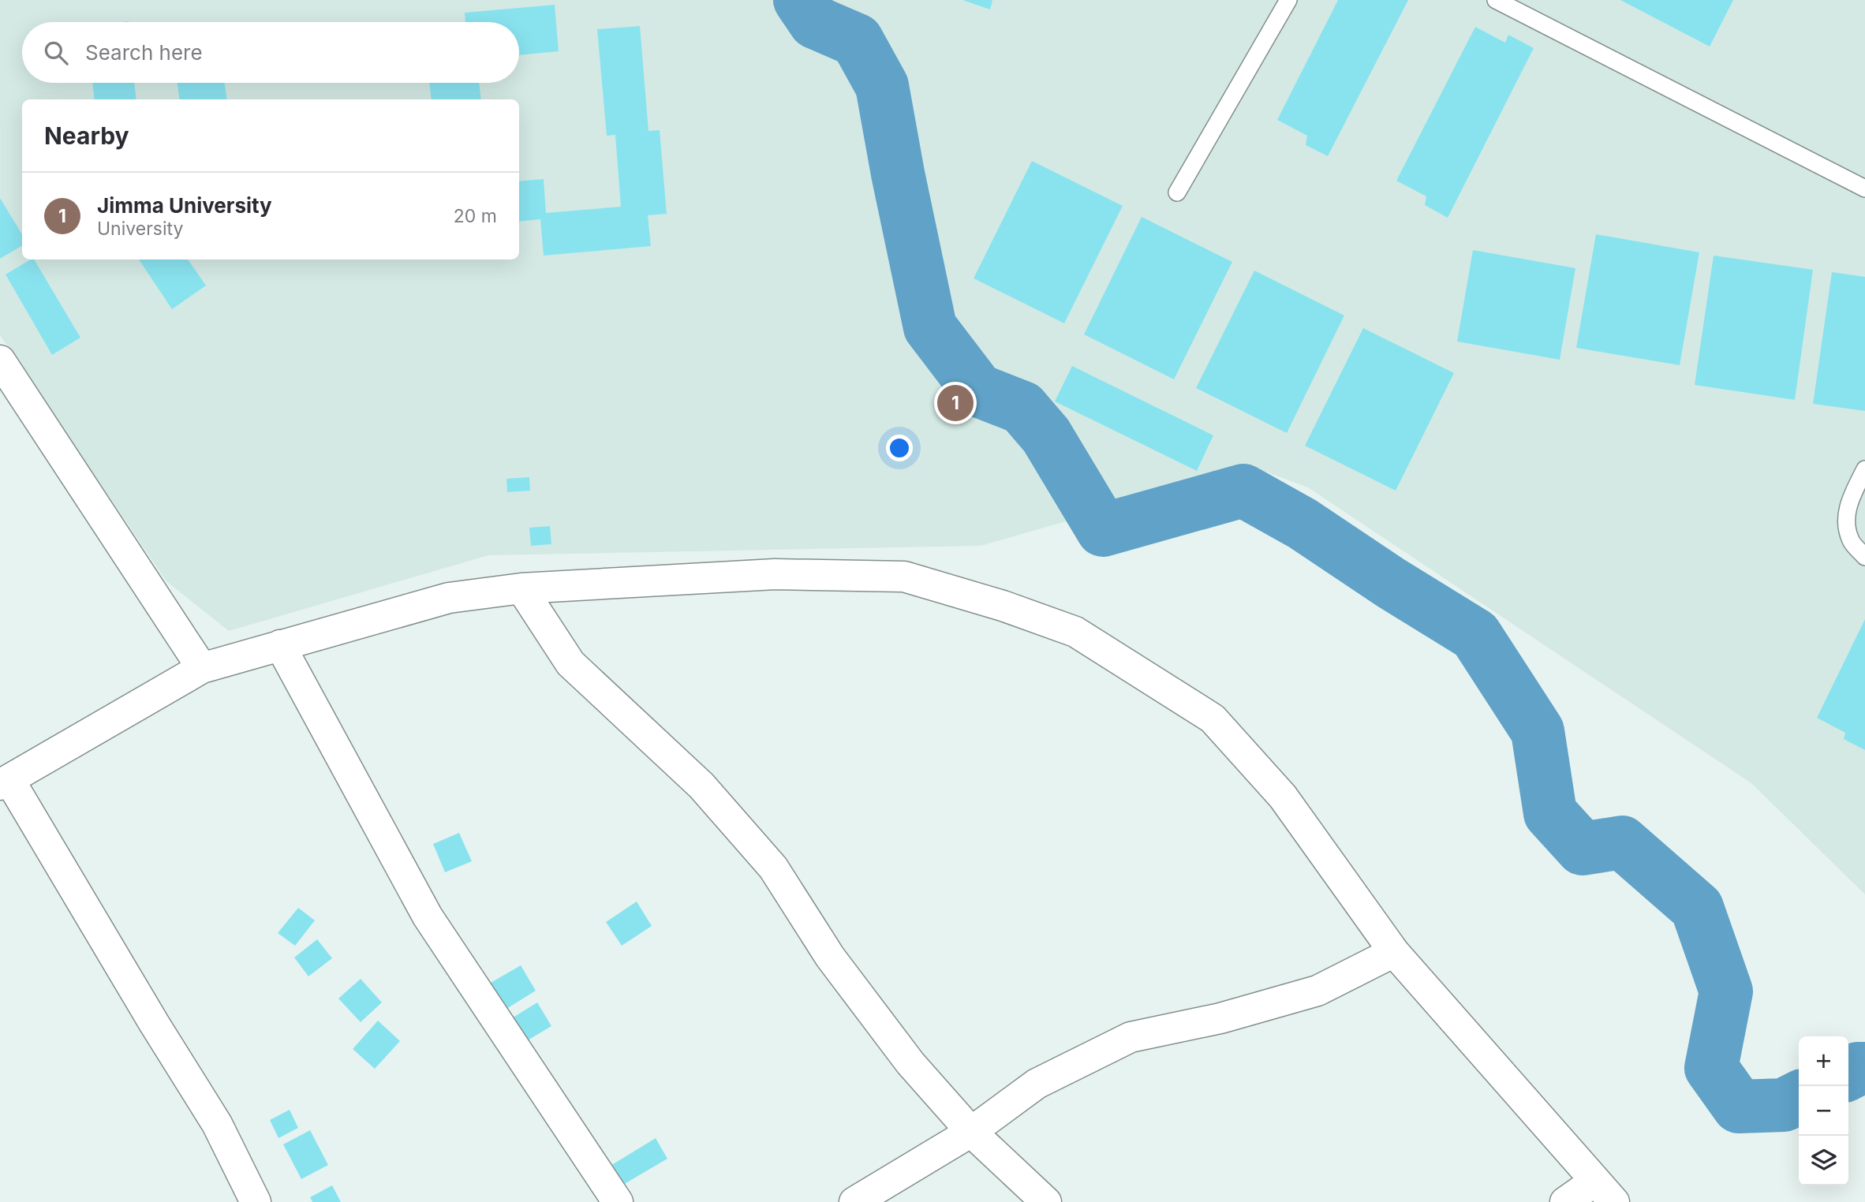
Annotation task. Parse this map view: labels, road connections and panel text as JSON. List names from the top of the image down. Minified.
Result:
{"page":{"search":"Search here","heading":"Nearby","list":[{"mark":"1","name":"Jimma University","note":"University","value":"20 m"}],"pins":"1","map_buttons":["+","−"]}}
